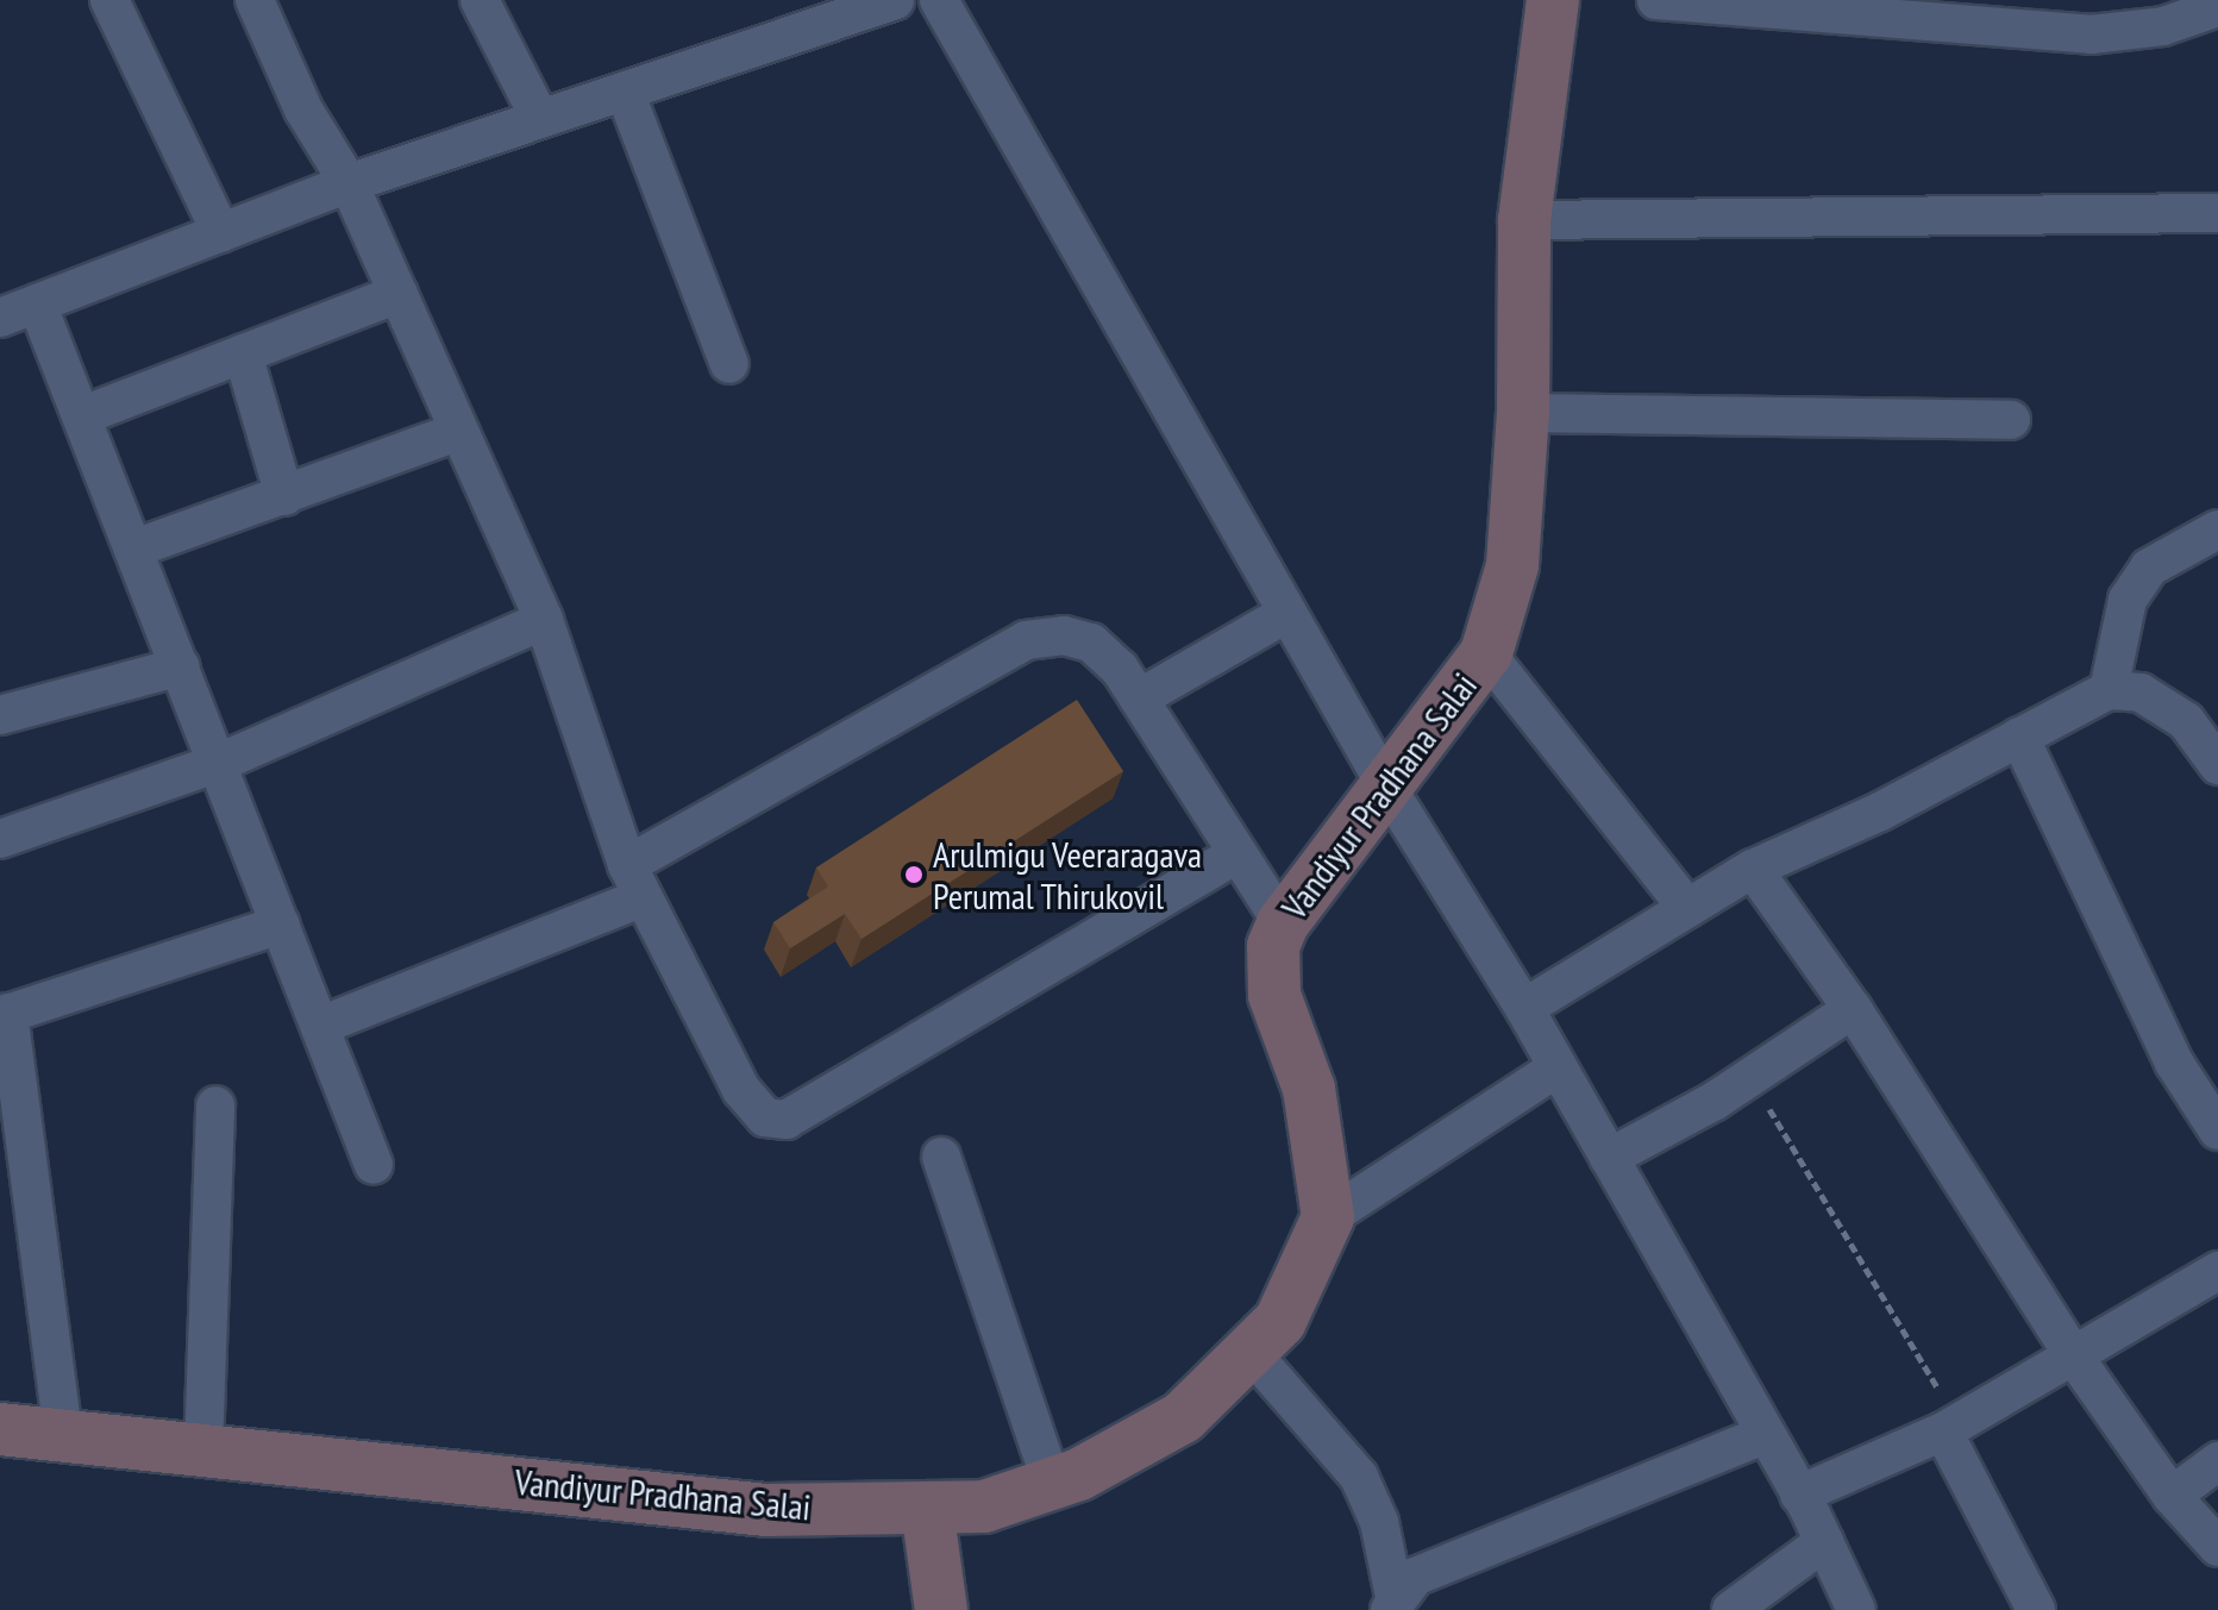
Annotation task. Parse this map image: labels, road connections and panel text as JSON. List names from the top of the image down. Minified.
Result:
{"streets":{"street":["Vandiyur Pradhana Salai"]},"places":["Arulmigu Veeraragava Perumal Thirukovil"]}
